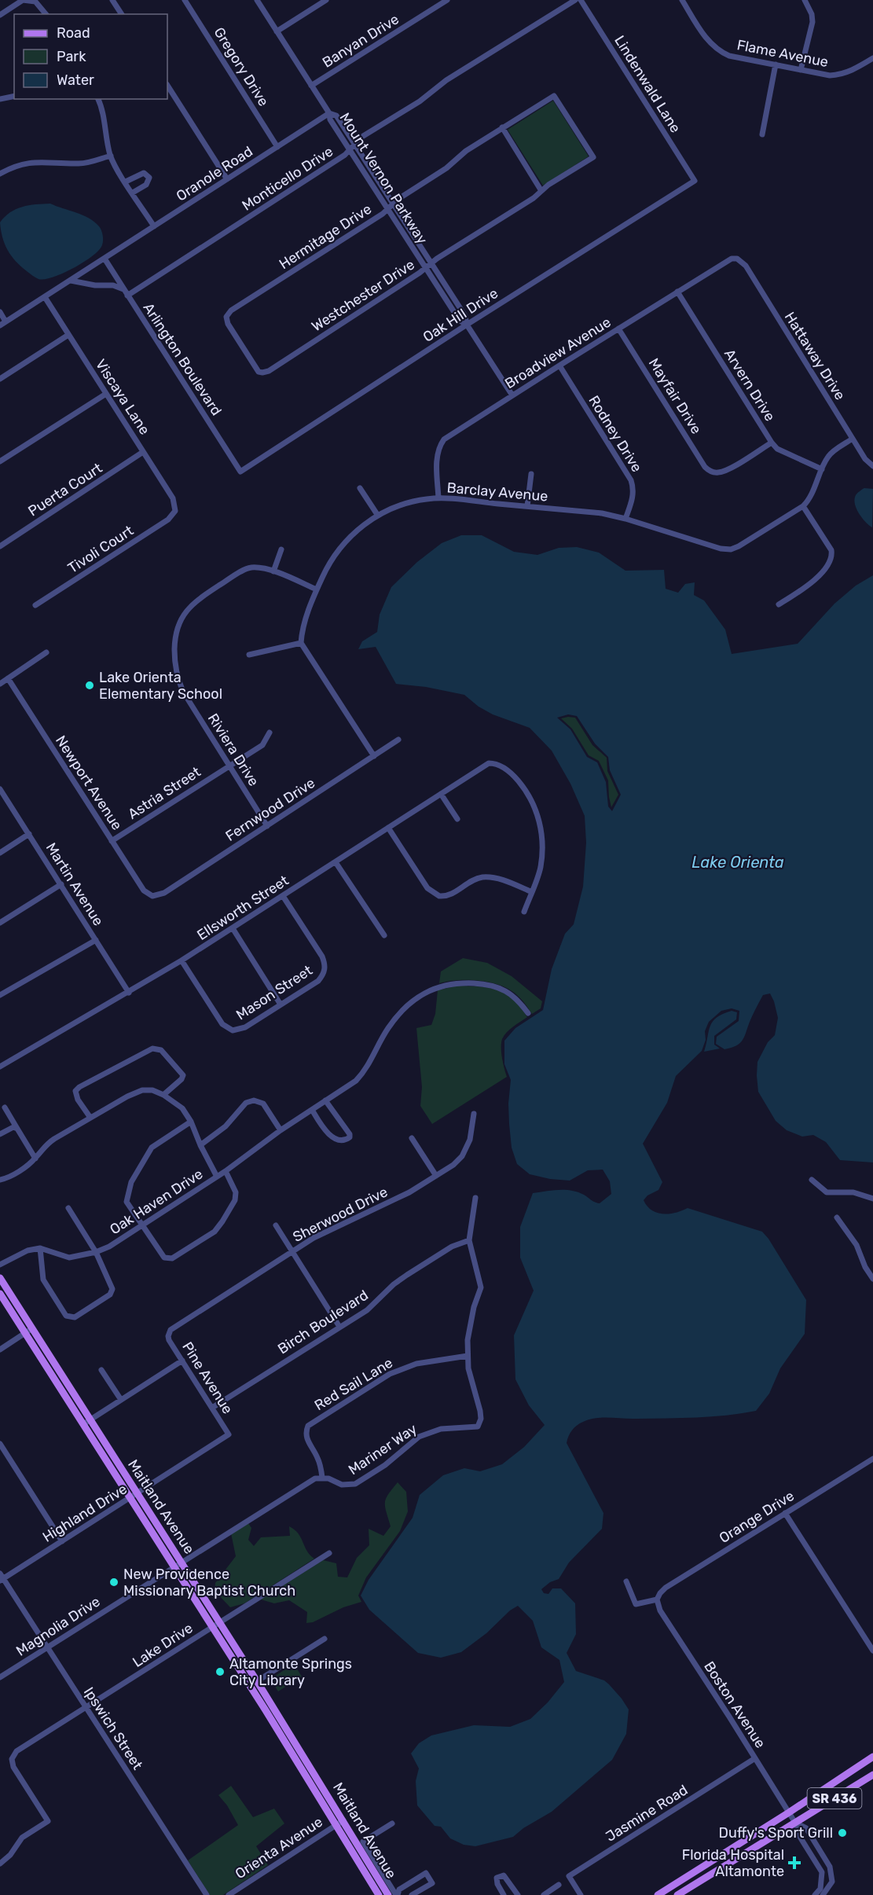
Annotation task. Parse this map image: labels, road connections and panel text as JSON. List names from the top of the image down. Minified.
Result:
{"streets":{"main road":["Maitland Avenue","SR 436"],"street":["Banyan Drive","Flame Avenue","Gregory Drive","Lindenwald Lane","Oranole Road","Monticello Drive","Mount Vernon Parkway","Hermitage Drive","Westchester Drive","Oak Hill Drive","Broadview Avenue","Hattaway Drive","Arlington Boulevard","Arvern Drive","Mayfair Drive","Viscaya Lane","Rodney Drive","Puerta Court","Barclay Avenue","Tivoli Court","Riviera Drive","Newport Avenue","Astria Street","Fernwood Drive","Martin Avenue","Ellsworth Street","Mason Street","Oak Haven Drive","Sherwood Drive","Birch Boulevard","Pine Avenue","Red Sail Lane","Mariner Way","Highland Drive","Orange Drive","Magnolia Drive","Lake Drive","Boston Avenue","Ipswich Street","Jasmine Road","Orienta Avenue"]},"crossings":[["Gregory Drive","Oranole Road"],["Lindenwald Lane","Oak Hill Drive"],["Oranole Road","Mount Vernon Parkway"],["Oranole Road","Arlington Boulevard"],["Oranole Road","Viscaya Lane"],["Monticello Drive","Mount Vernon Parkway"],["Monticello Drive","Arlington Boulevard"],["Mount Vernon Parkway","Hermitage Drive"],["Mount Vernon Parkway","Westchester Drive"],["Mount Vernon Parkway","Oak Hill Drive"],["Mount Vernon Parkway","Broadview Avenue"],["Hermitage Drive","Westchester Drive"],["Oak Hill Drive","Arlington Boulevard"],["Broadview Avenue","Hattaway Drive"],["Broadview Avenue","Arvern Drive"],["Broadview Avenue","Mayfair Drive"],["Broadview Avenue","Rodney Drive"],["Broadview Avenue","Barclay Avenue"],["Hattaway Drive","Barclay Avenue"],["Arvern Drive","Mayfair Drive"],["Arvern Drive","Barclay Avenue"],["Viscaya Lane","Puerta Court"],["Viscaya Lane","Tivoli Court"],["Rodney Drive","Barclay Avenue"],["Barclay Avenue","Riviera Drive"],["Riviera Drive","Astria Street"],["Riviera Drive","Fernwood Drive"],["Newport Avenue","Astria Street"],["Newport Avenue","Fernwood Drive"],["Martin Avenue","Ellsworth Street"],["Ellsworth Street","Mason Street"],["Sherwood Drive","Pine Avenue"],["Birch Boulevard","Pine Avenue"],["Birch Boulevard","Mariner Way"],["Pine Avenue","Highland Drive"],["Red Sail Lane","Mariner Way"],["Red Sail Lane","Magnolia Drive"],["Mariner Way","Magnolia Drive"],["Maitland Avenue","Highland Drive"],["Maitland Avenue","Magnolia Drive"],["Maitland Avenue","Lake Drive"],["Maitland Avenue","Orienta Avenue"],["Highland Drive","Ipswich Street"],["Orange Drive","Boston Avenue"],["Magnolia Drive","Ipswich Street"],["Lake Drive","Ipswich Street"],["Boston Avenue","SR 436"],["Boston Avenue","Jasmine Road"]],"water":["Lake Orienta"],"places":{"other":["Lake Orienta Elementary School","New Providence Missionary Baptist Church","Altamonte Springs City Library","Duffy's Sport Grill"],"health":["Florida Hospital Altamonte"]},"legend":["Road","Park","Water"]}
